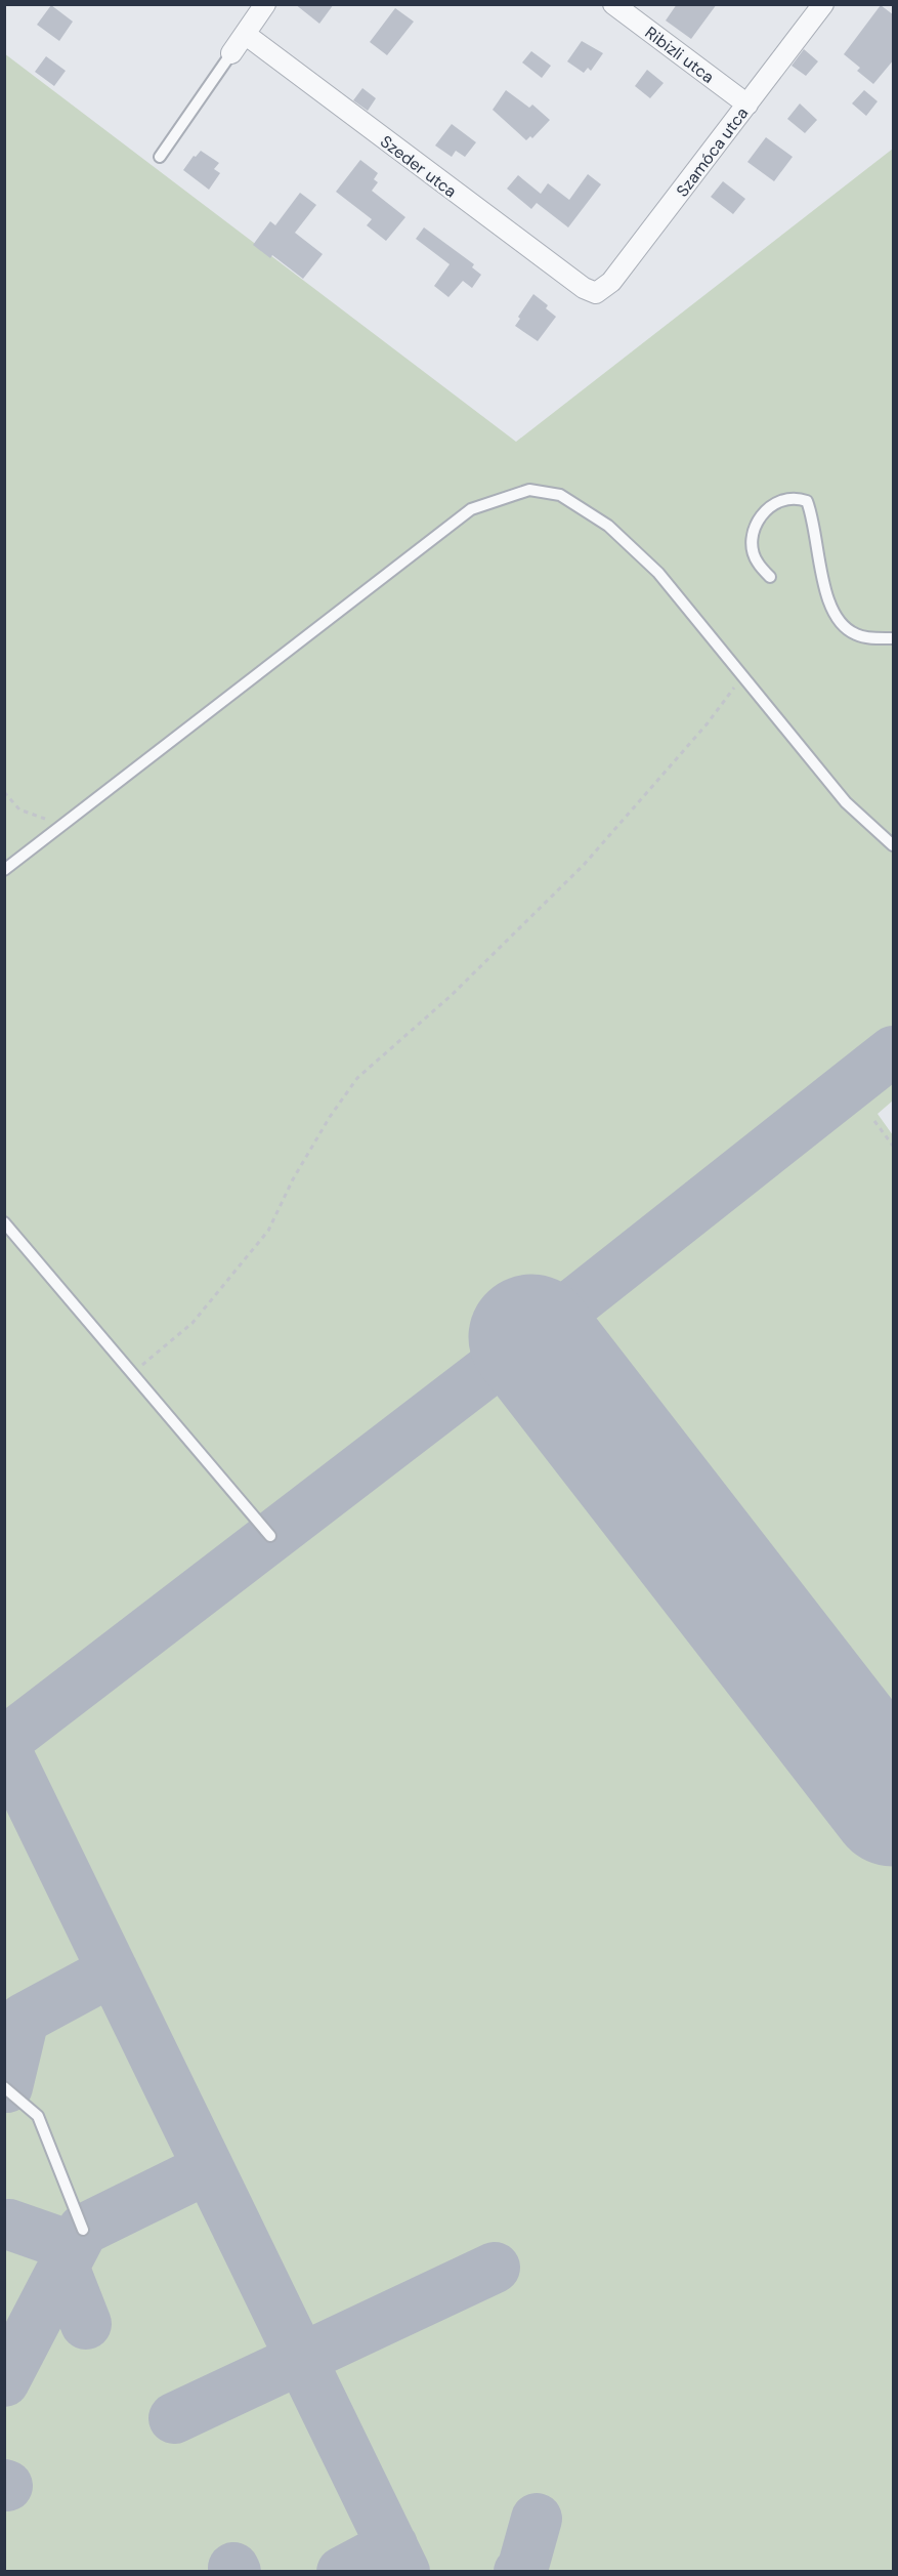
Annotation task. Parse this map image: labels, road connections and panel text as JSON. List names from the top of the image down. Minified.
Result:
{"streets":{"street":["Ribizli utca","Szamóca utca","Szeder utca"]},"crossings":[["Ribizli utca","Szamóca utca"],["Szamóca utca","Szeder utca"]]}
